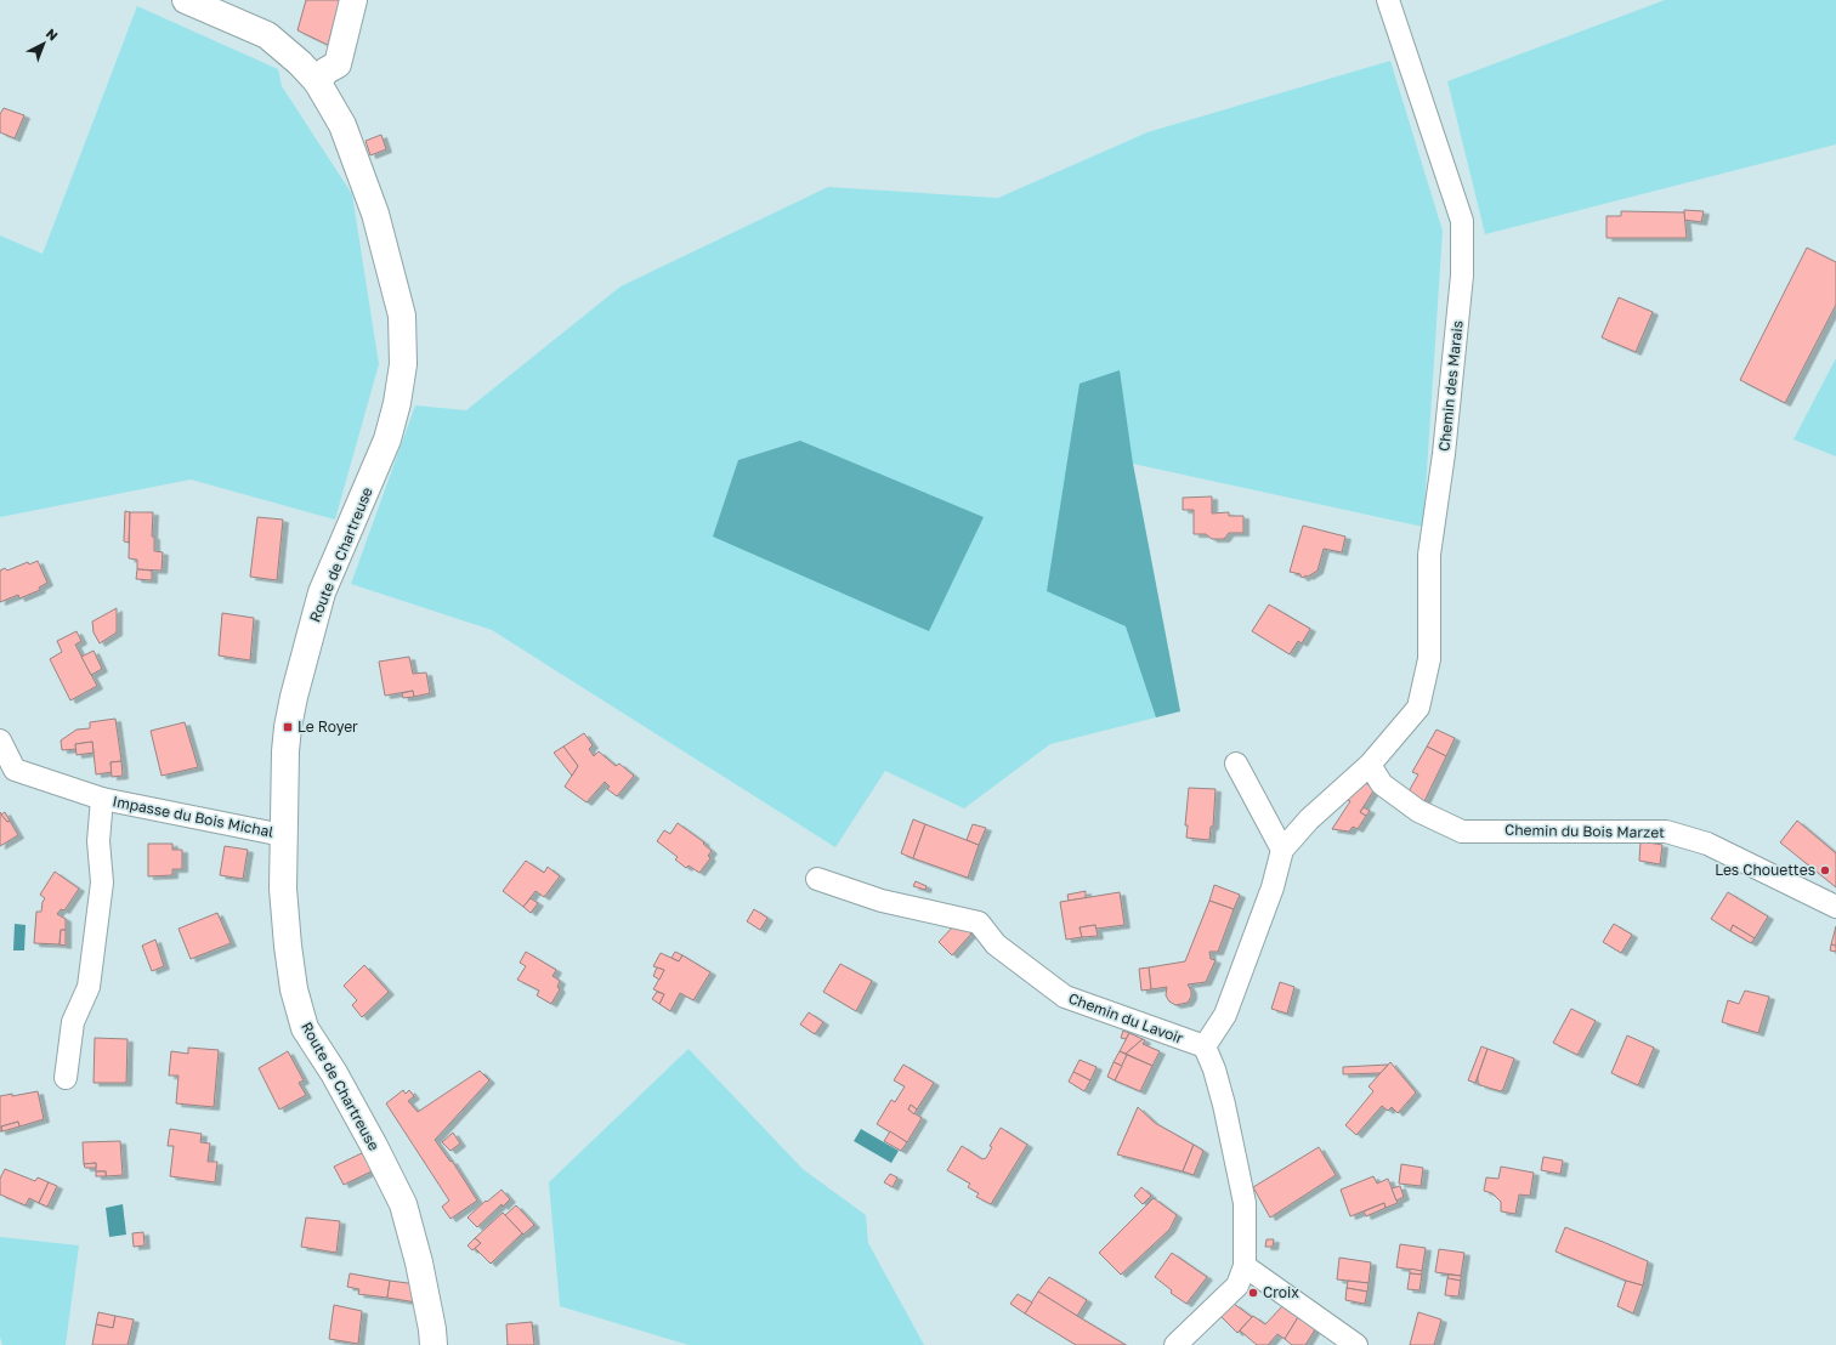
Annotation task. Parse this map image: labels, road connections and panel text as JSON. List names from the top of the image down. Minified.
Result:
{"streets":{"main road":["Route de Chartreuse"],"street":["Chemin des Marais","Impasse du Bois Michal","Chemin du Bois Marzet","Chemin du Lavoir"]},"crossings":[["Chemin des Marais","Chemin du Bois Marzet"],["Route de Chartreuse","Impasse du Bois Michal"]],"places":{"transit":["Le Royer"],"other":["Les Chouettes","Croix"]},"north":"top right"}
